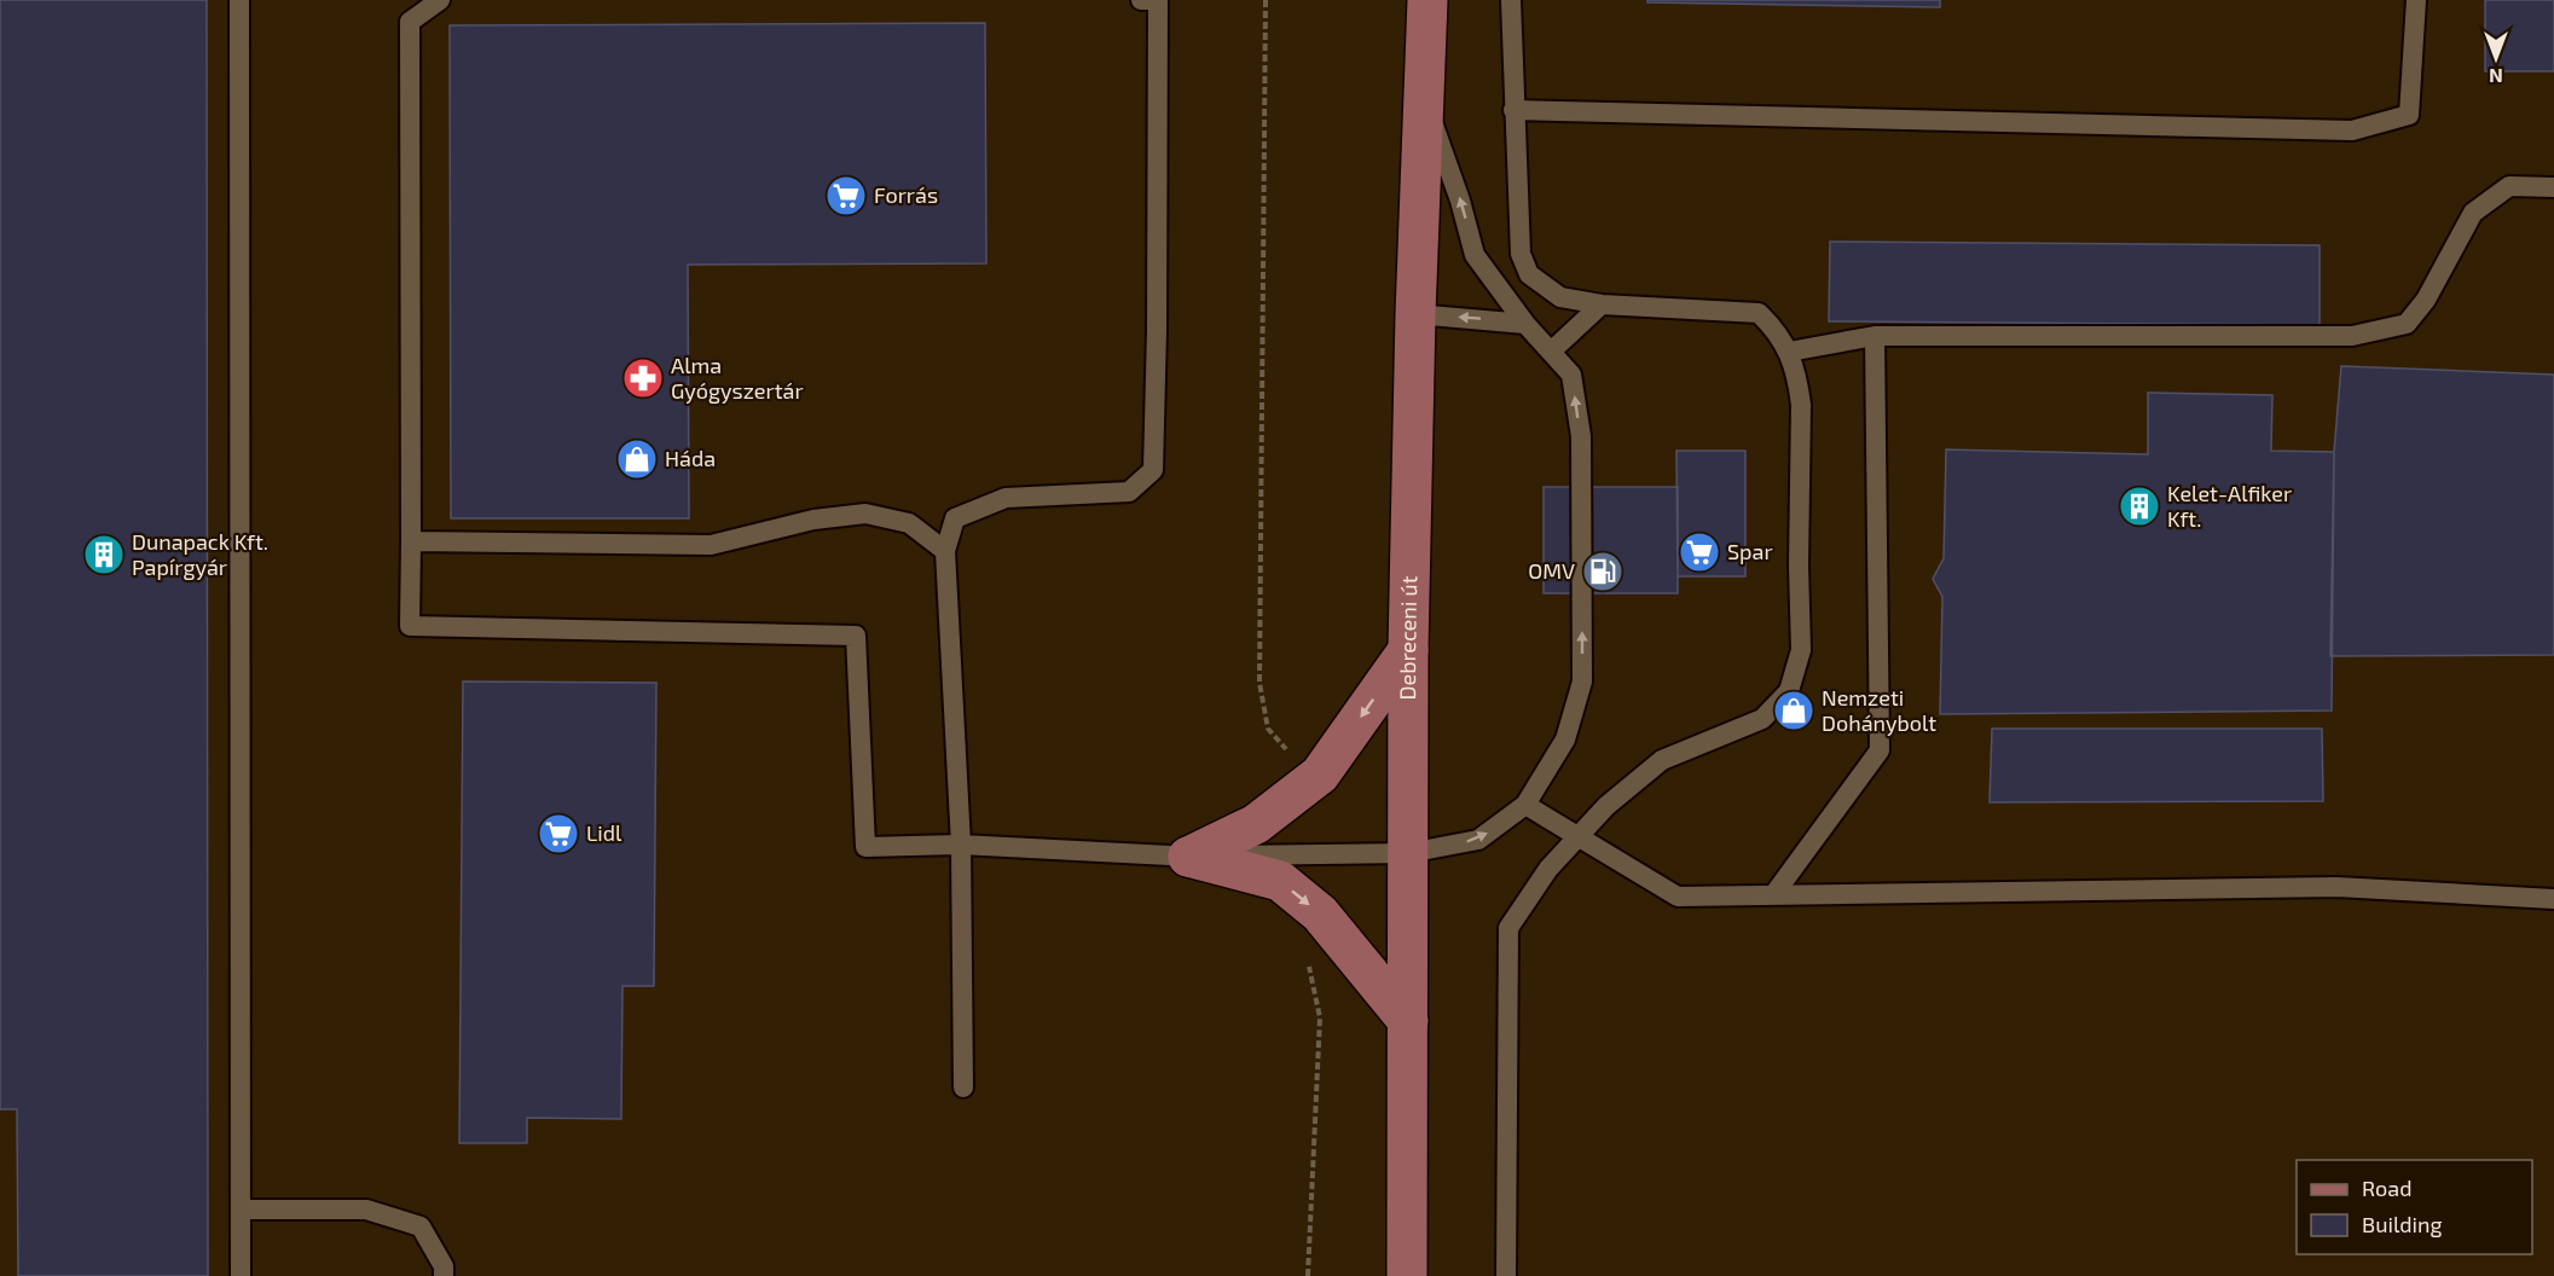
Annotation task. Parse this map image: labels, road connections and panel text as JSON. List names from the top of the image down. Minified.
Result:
{"streets":{"main road":["Debreceni út"]},"places":{"supermarket":["Forrás","Spar","Lidl"],"pharmacy":["Alma Gyógyszertár"],"shop":["Háda","Nemzeti Dohánybolt"],"building":["Kelet-Alfiker Kft.","Dunapack Kft. Papírgyár"],"fuel station":["OMV"]},"legend":["Road","Building"],"north":"bottom"}
